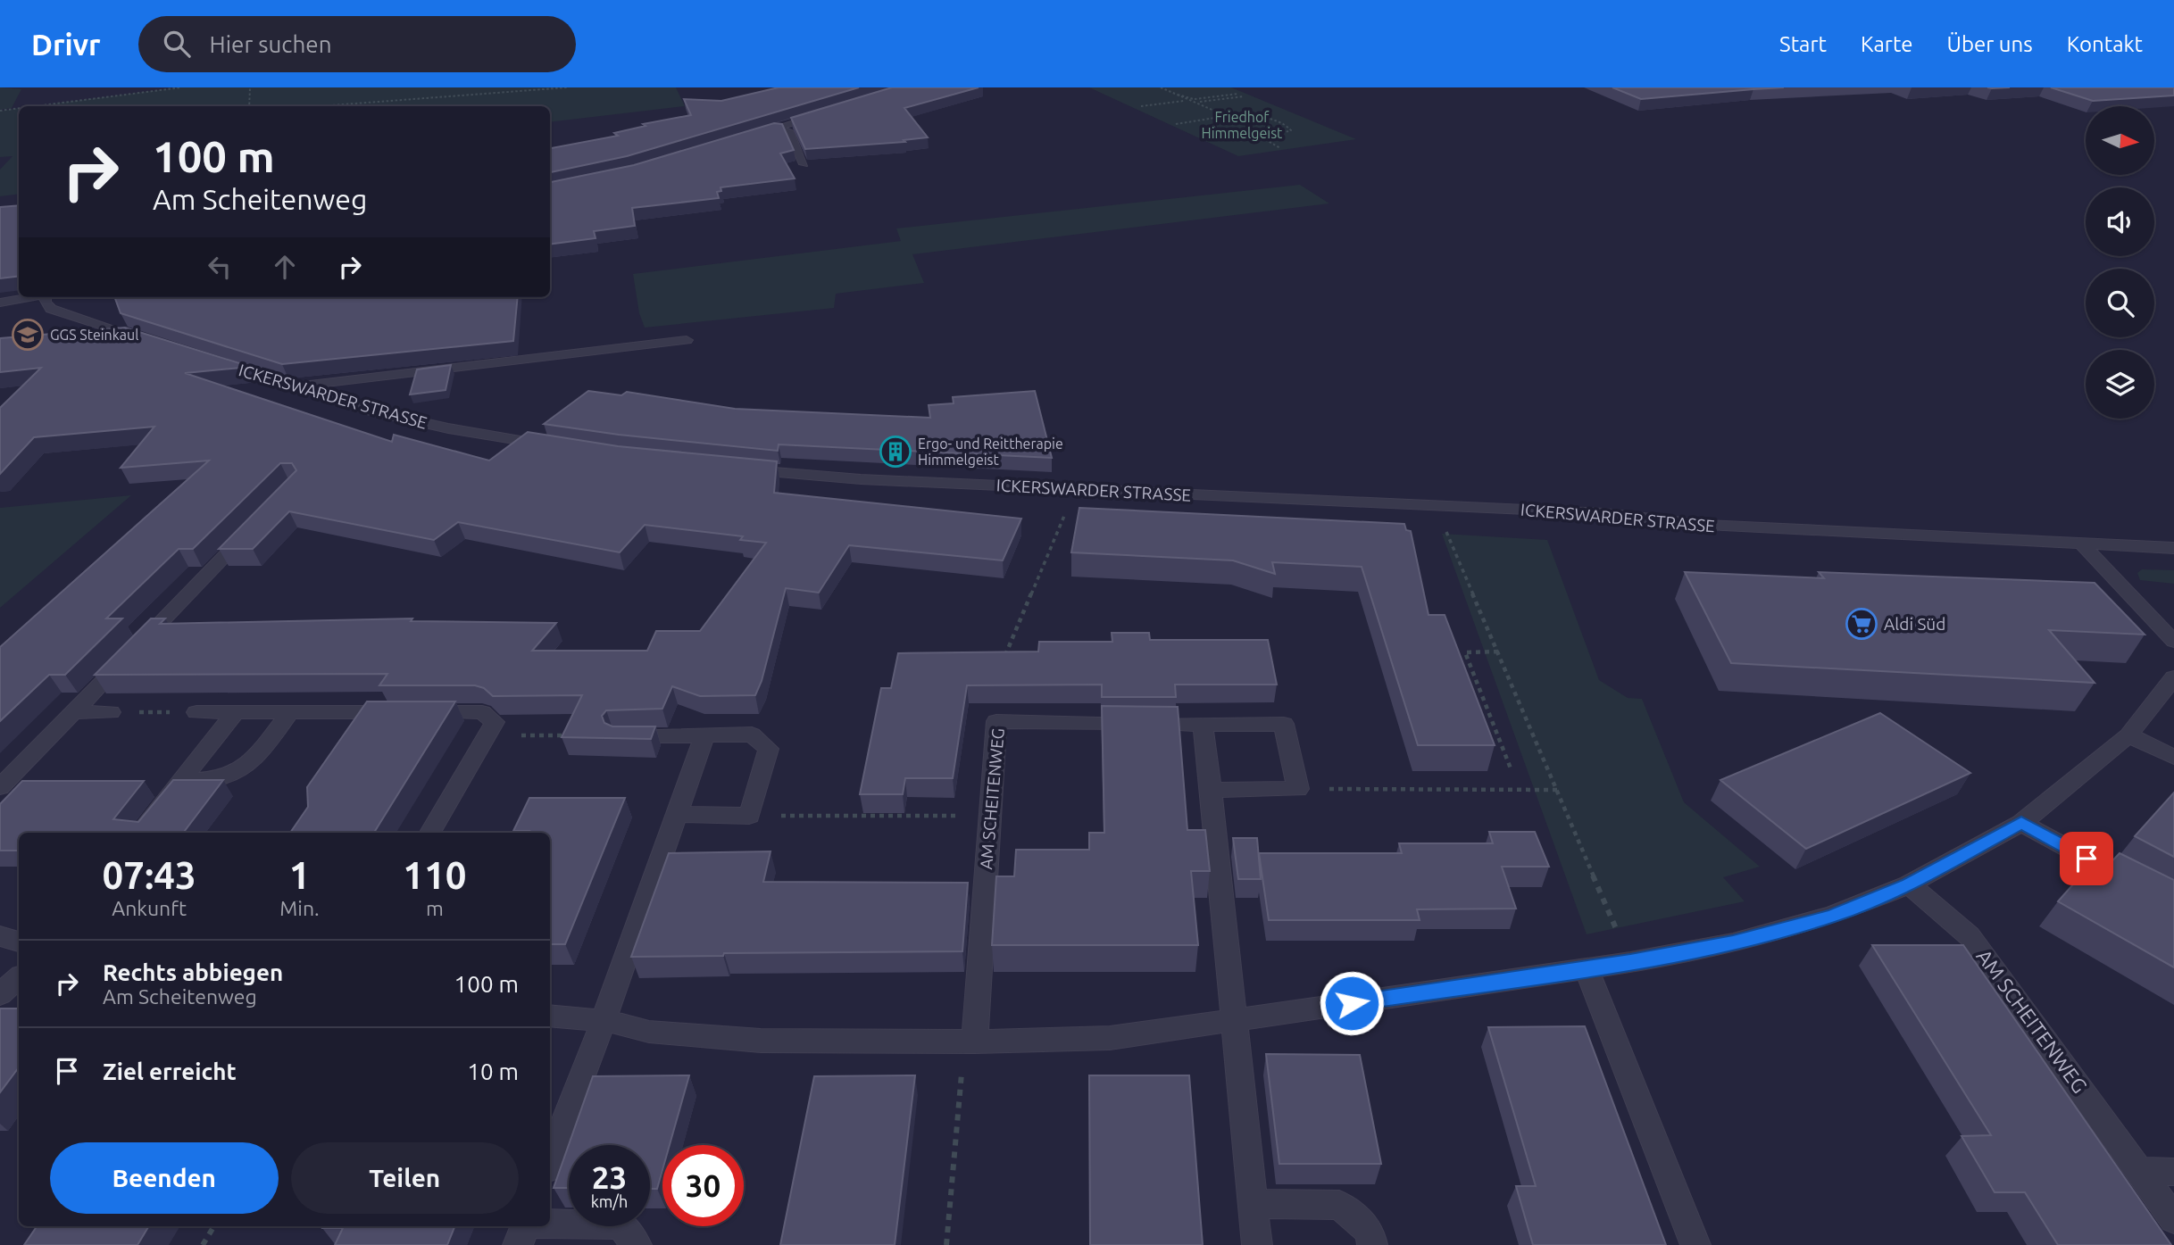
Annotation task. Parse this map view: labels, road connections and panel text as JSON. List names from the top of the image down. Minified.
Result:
{"streets":{"street":["ICKERSWARDER STRASSE","AM SCHEITENWEG"]},"parks":["Friedhof Himmelgeist"],"places":{"school or university":["GGS Steinkaul"],"building":["Ergo- und Reittherapie Himmelgeist"],"supermarket":["Aldi Süd"]},"north":"right","page":{"header":"Drivr","search":"Hier suchen","nav":["Start","Karte","Über uns","Kontakt"],"turn":["100 m","Am Scheitenweg"],"eta":["07:43","Ankunft","1","Min.","110","m"],"list":[{"name":"Rechts abbiegen","note":"Am Scheitenweg","value":"100 m"},{"name":"Ziel erreicht","value":"10 m"}],"buttons":["Beenden","Teilen"],"speed":"23 km/h","limit":"30"}}
